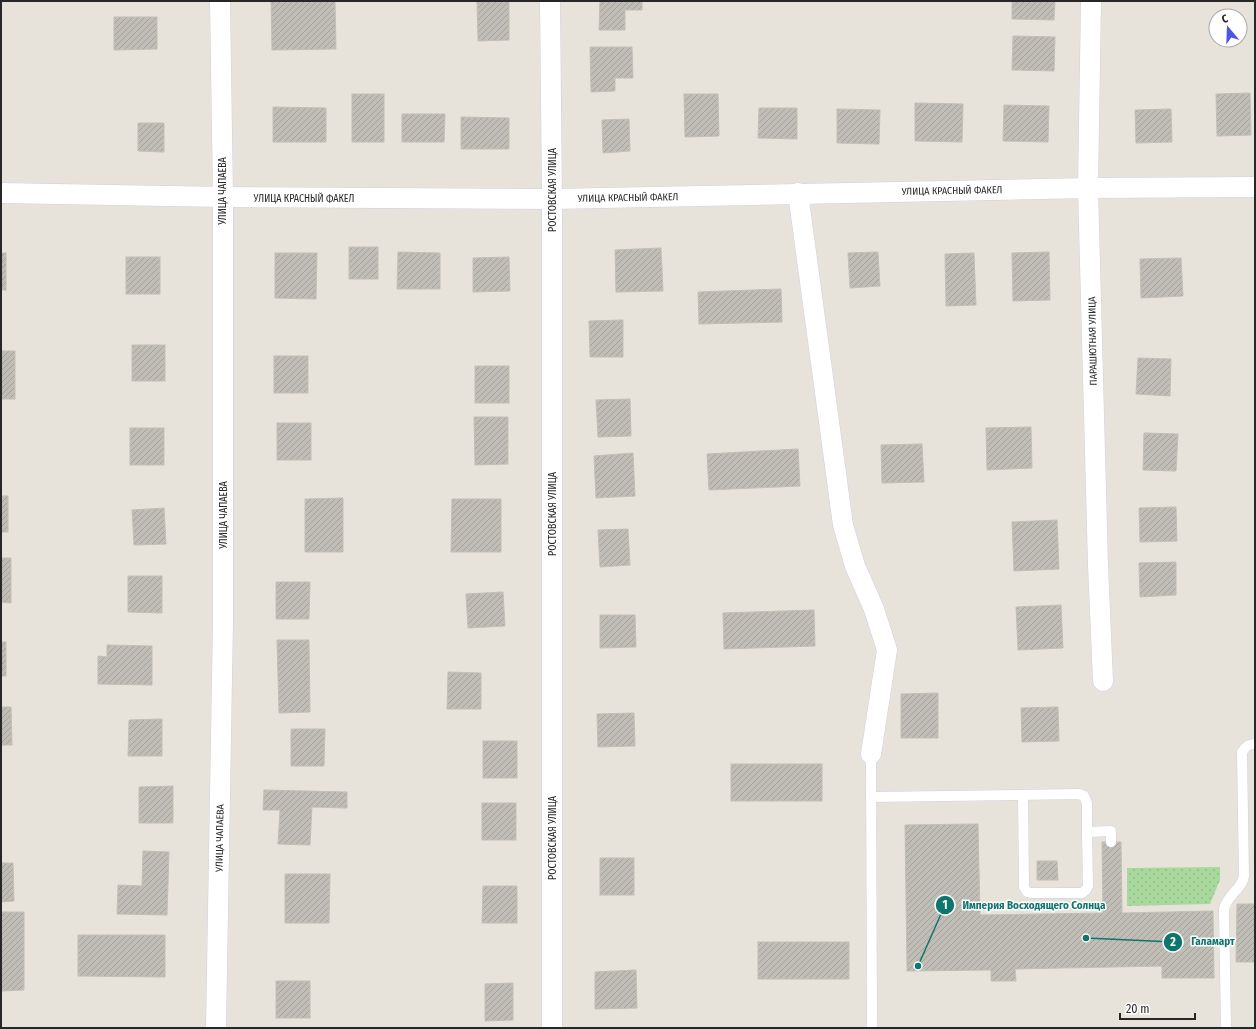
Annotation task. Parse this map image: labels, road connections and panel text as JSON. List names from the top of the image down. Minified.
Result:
{"streets":{"street":["РОСТОВСКАЯ УЛИЦА","УЛИЦА КРАСНЫЙ ФАКЕЛ","УЛИЦА ЧАПАЕВА","ПАРАШЮТНАЯ УЛИЦА"]},"crossings":[["РОСТОВСКАЯ УЛИЦА","УЛИЦА КРАСНЫЙ ФАКЕЛ"],["УЛИЦА КРАСНЫЙ ФАКЕЛ","УЛИЦА ЧАПАЕВА"],["УЛИЦА КРАСНЫЙ ФАКЕЛ","ПАРАШЮТНАЯ УЛИЦА"]],"places":["Галамарт","Империя Восходящего Солнца"],"scale_bar":"20 m","north":"top"}
